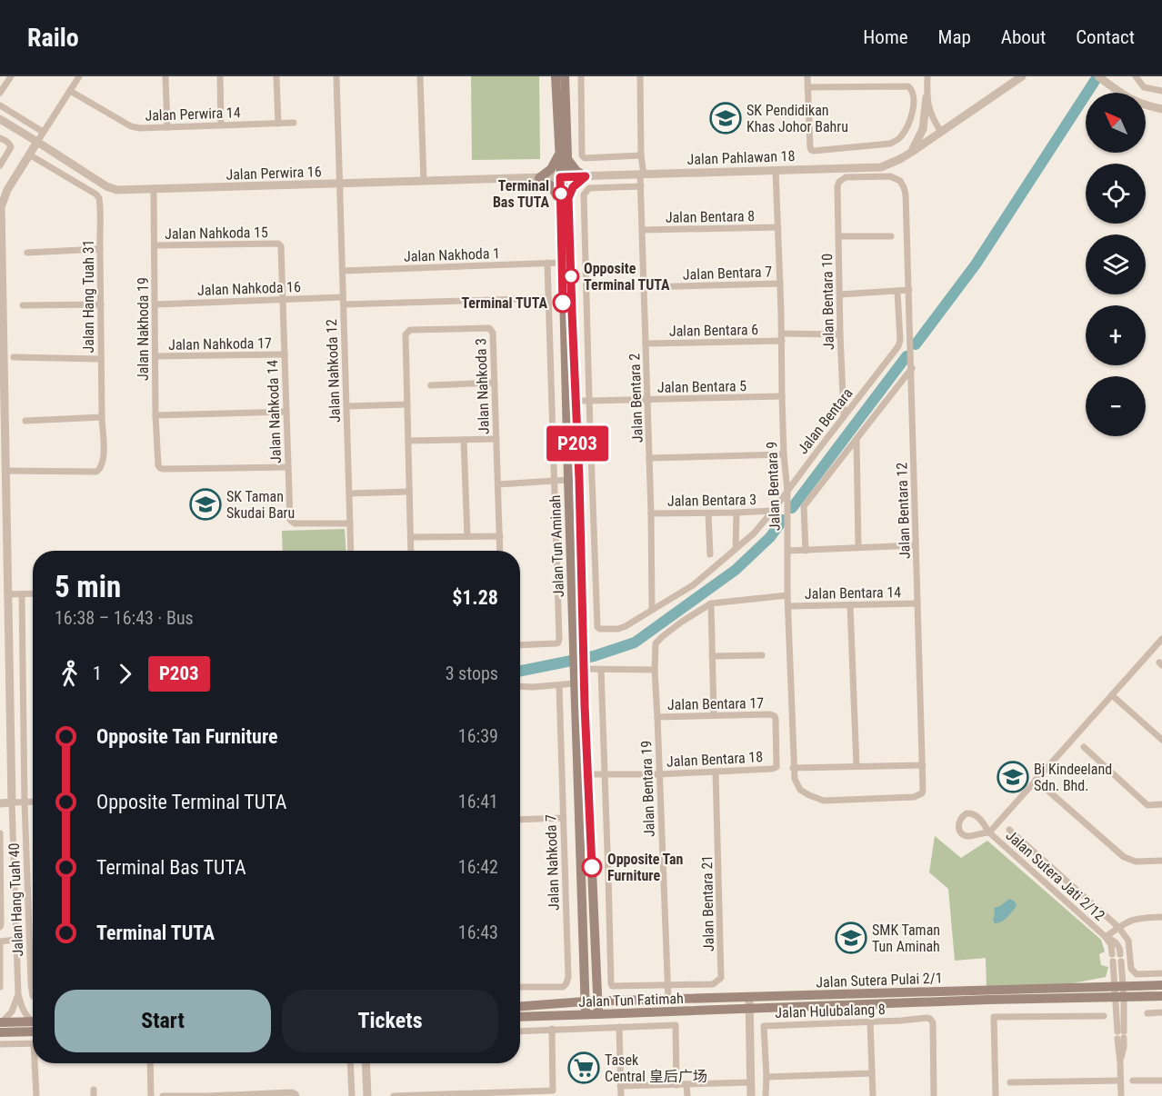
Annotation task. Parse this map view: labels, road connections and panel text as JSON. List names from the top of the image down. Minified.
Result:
{"streets":{"main road":["Jalan Tun Aminah","Jalan Sutera Pulai 2/1","Jalan Tun Fatimah"],"street":["Jalan Perwira 14","Jalan Pahlawan 18","Jalan Perwira 16","Jalan Bentara 8","Jalan Nahkoda 15","Jalan Nakhoda 1","Jalan Bentara 7","Jalan Nahkoda 16","Jalan Hang Tuah 31","Jalan Bentara 10","Jalan Nakhoda 19","Jalan Bentara 6","Jalan Nahkoda 17","Jalan Nahkoda 12","Jalan Nahkoda 3","Jalan Bentara 5","Jalan Bentara 2","Jalan Nahkoda 14","Jalan Bentara","Jalan Bentara 9","Jalan Bentara 3","Jalan Bentara 12","Jalan Bentara 14","Jalan Bentara 17","Jalan Bentara 18","Jalan Bentara 19","Jalan Nahkoda 7","Jalan Sutera Jati 2/12","Jalan Hang Tuah 40","Jalan Bentara 21","Jalan Hulubalang 8"]},"crossings":[["Jalan Pahlawan 18","Jalan Perwira 16"],["Jalan Pahlawan 18","Jalan Bentara 2"],["Jalan Pahlawan 18","Jalan Bentara 9"],["Jalan Pahlawan 18","Jalan Tun Aminah"],["Jalan Perwira 16","Jalan Nakhoda 19"],["Jalan Perwira 16","Jalan Nahkoda 12"],["Jalan Perwira 16","Jalan Tun Aminah"],["Jalan Bentara 8","Jalan Bentara 2"],["Jalan Bentara 8","Jalan Bentara 9"],["Jalan Nahkoda 15","Jalan Nakhoda 19"],["Jalan Nahkoda 15","Jalan Nahkoda 14"],["Jalan Nakhoda 1","Jalan Nahkoda 12"],["Jalan Nakhoda 1","Jalan Tun Aminah"],["Jalan Bentara 7","Jalan Bentara 2"],["Jalan Bentara 7","Jalan Bentara 9"],["Jalan Nahkoda 16","Jalan Nakhoda 19"],["Jalan Nahkoda 16","Jalan Nahkoda 12"],["Jalan Nahkoda 16","Jalan Nahkoda 14"],["Jalan Bentara 10","Jalan Bentara 6"],["Jalan Bentara 10","Jalan Bentara"],["Jalan Bentara 10","Jalan Bentara 12"],["Jalan Nakhoda 19","Jalan Nahkoda 17"],["Jalan Nakhoda 19","Jalan Nahkoda 14"],["Jalan Bentara 6","Jalan Bentara 2"],["Jalan Bentara 6","Jalan Bentara 9"],["Jalan Nahkoda 17","Jalan Nahkoda 14"],["Jalan Nahkoda 12","Jalan Nahkoda 14"],["Jalan Bentara 5","Jalan Bentara 2"],["Jalan Bentara 5","Jalan Bentara"],["Jalan Bentara 5","Jalan Bentara 9"],["Jalan Bentara 5","Jalan Tun Aminah"],["Jalan Bentara 2","Jalan Bentara"],["Jalan Bentara 2","Jalan Bentara 3"],["Jalan Bentara","Jalan Bentara 9"],["Jalan Bentara","Jalan Bentara 3"],["Jalan Bentara 9","Jalan Bentara 12"],["Jalan Bentara 9","Jalan Bentara 14"],["Jalan Bentara 12","Jalan Bentara 14"],["Jalan Tun Aminah","Jalan Bentara 18"],["Jalan Tun Aminah","Jalan Sutera Pulai 2/1"],["Jalan Tun Aminah","Jalan Tun Fatimah"],["Jalan Bentara 17","Jalan Bentara 18"],["Jalan Bentara 17","Jalan Bentara 19"],["Jalan Bentara 18","Jalan Bentara 19"],["Jalan Bentara 18","Jalan Bentara 21"],["Jalan Bentara 19","Jalan Bentara 21"],["Jalan Bentara 19","Jalan Sutera Pulai 2/1"],["Jalan Sutera Jati 2/12","Jalan Sutera Pulai 2/1"],["Jalan Sutera Pulai 2/1","Jalan Tun Fatimah"]],"places":{"school or university":["SK Pendidikan Khas Johor Bahru","SK Taman Skudai Baru","Bj Kindeeland Sdn. Bhd.","SMK Taman Tun Aminah"],"other":["Terminal Bas TUTA","Opposite Terminal TUTA","Terminal TUTA","Opposite Tan Furniture"],"supermarket":["Tasek Central 皇后广场"]},"lines":["bus line P203"],"north":"top left","page":{"header":"Railo","nav":["Home","Map","About","Contact"],"on_map":"P203","map_buttons":["+","−"],"heading":["5 min","16:38 – 16:43 · Bus","$1.28"],"legs":["1","P203","3 stops"],"list":[{"name":"Opposite Tan Furniture","value":"16:39"},{"name":"Opposite Terminal TUTA","value":"16:41"},{"name":"Terminal Bas TUTA","value":"16:42"},{"name":"Terminal TUTA","value":"16:43"}],"buttons":["Start","Tickets"]}}
